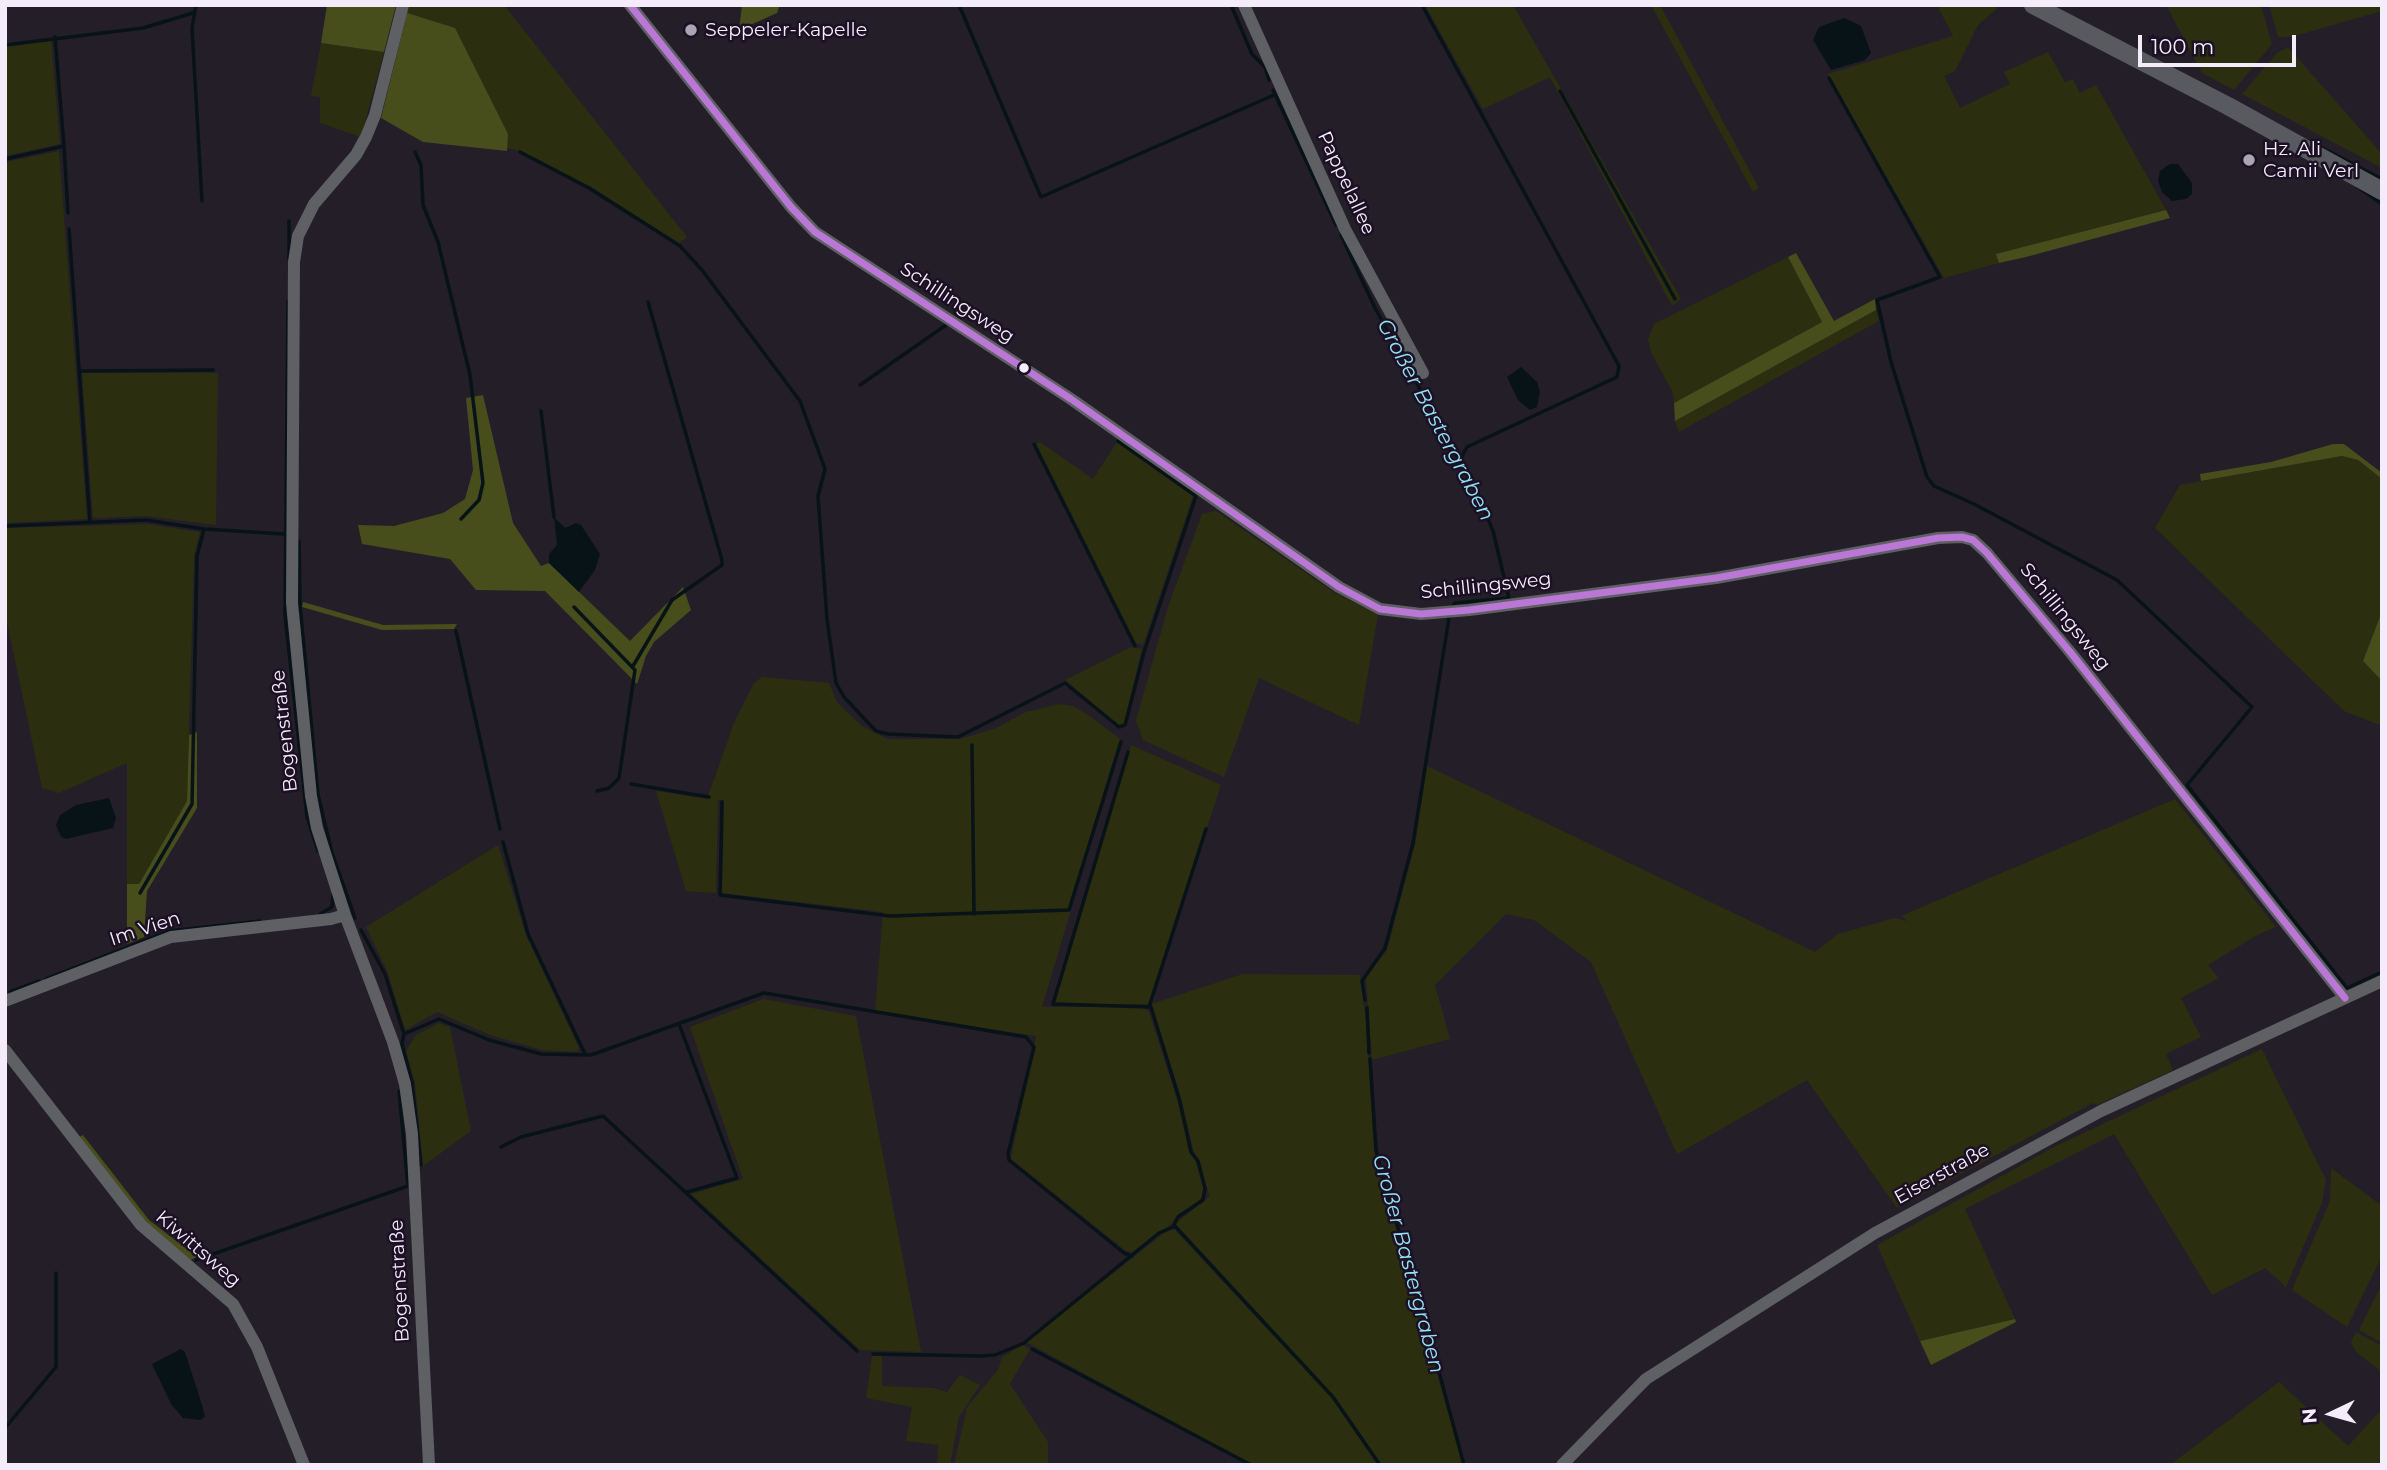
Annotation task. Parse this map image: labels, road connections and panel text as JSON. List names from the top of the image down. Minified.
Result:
{"streets":{"street":["Pappelallee","Schillingsweg","Bogenstraße","Im Vien","Eiserstraße","Kiwittsweg"]},"crossings":[["Schillingsweg","Eiserstraße"],["Bogenstraße","Im Vien"]],"water":["Großer Bastergraben"],"places":["Seppeler-Kapelle","Hz. Ali Camii Verl"],"scale_bar":"100 m","north":"left"}
